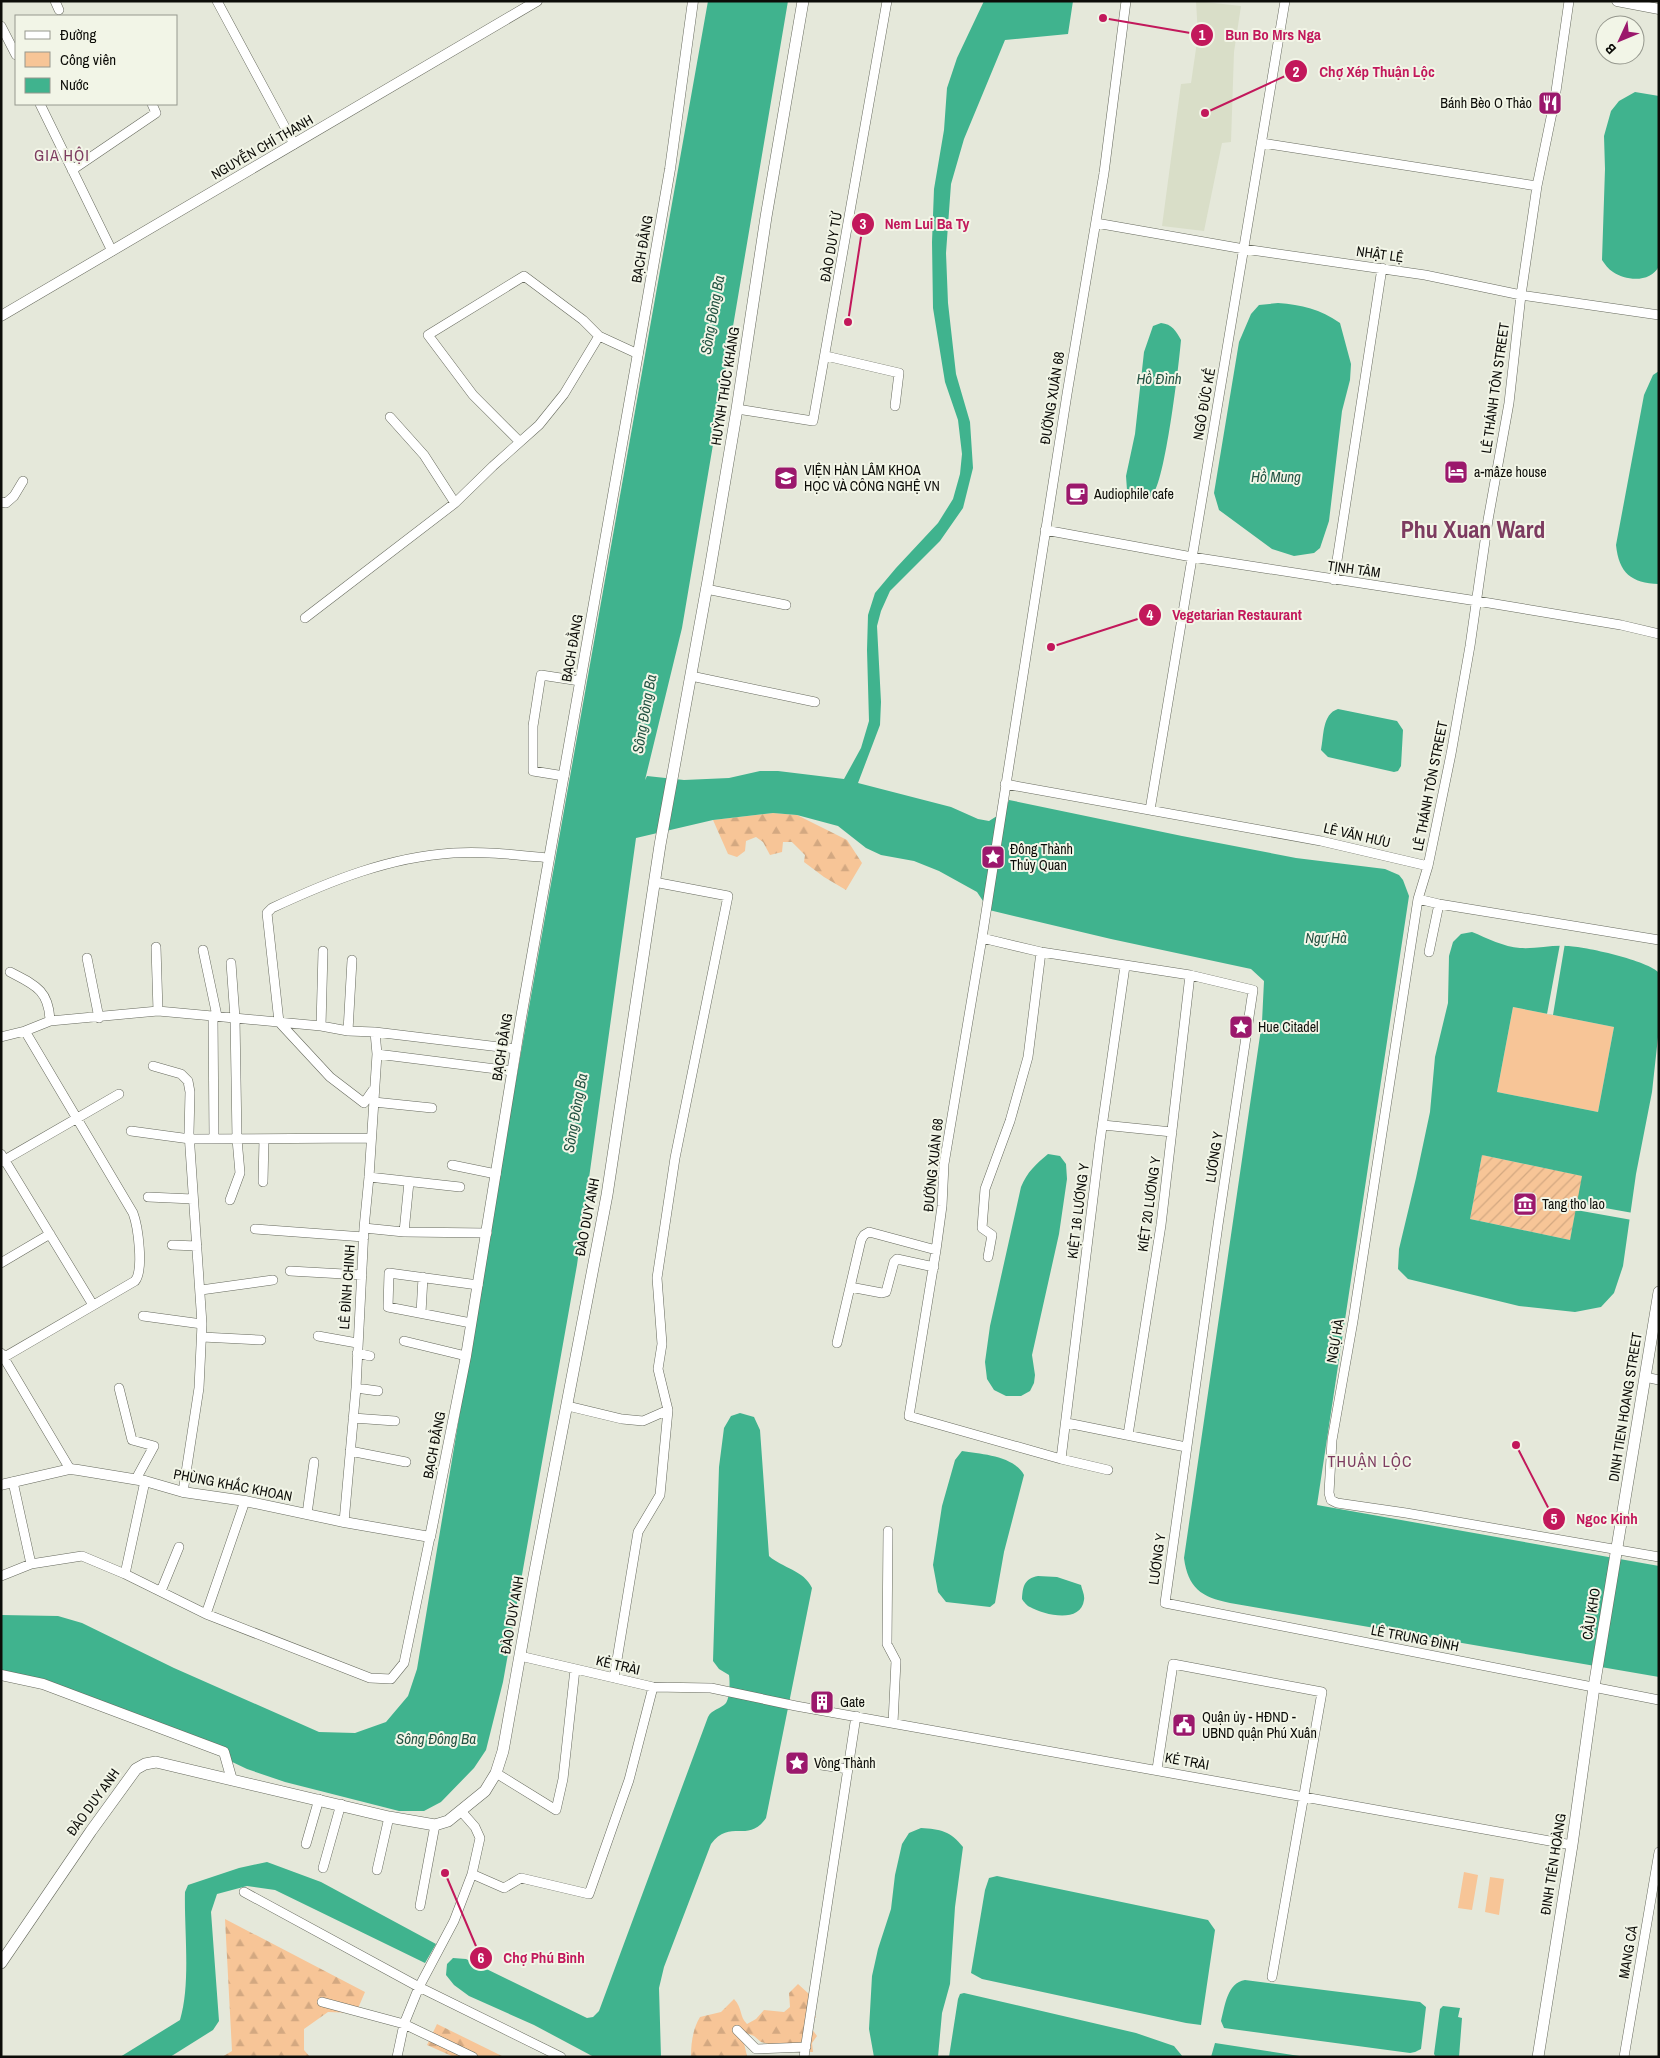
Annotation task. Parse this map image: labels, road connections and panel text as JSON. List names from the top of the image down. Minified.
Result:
{"streets":{"main road":["HUỲNH THÚC KHÁNG","ĐÀO DUY ANH","DINH TIEN HOANG STREET","CẦU KHO","ĐINH TIÊN HOÀNG"],"street":["NGUYỄN CHÍ THANH","ĐÀO DUY TỪ","BẠCH ĐẰNG","NHẬT LỆ","LÊ THÁNH TÔN STREET","ĐƯỜNG XUÂN 68","NGÔ ĐỨC KẾ","TỊNH TÂM","LÊ VĂN HƯU","LƯƠNG Y","KIỆT 20 LƯƠNG Y","KIỆT 16 LƯƠNG Y","LÊ ĐÌNH CHINH","NGỰ HÀ","PHÙNG KHẮC KHOAN","LÊ TRUNG ĐÌNH","KẺ TRÀI","MANG CÁ"]},"crossings":[["ĐÀO DUY TỪ","HUỲNH THÚC KHÁNG"],["BẠCH ĐẰNG","PHÙNG KHẮC KHOAN"],["NHẬT LỆ","LÊ THÁNH TÔN STREET"],["NHẬT LỆ","ĐƯỜNG XUÂN 68"],["NHẬT LỆ","NGÔ ĐỨC KẾ"],["HUỲNH THÚC KHÁNG","ĐÀO DUY ANH"],["LÊ THÁNH TÔN STREET","TỊNH TÂM"],["LÊ THÁNH TÔN STREET","LÊ VĂN HƯU"],["ĐƯỜNG XUÂN 68","TỊNH TÂM"],["ĐƯỜNG XUÂN 68","LÊ VĂN HƯU"],["ĐƯỜNG XUÂN 68","LƯƠNG Y"],["ĐƯỜNG XUÂN 68","KIỆT 16 LƯƠNG Y"],["NGÔ ĐỨC KẾ","TỊNH TÂM"],["NGÔ ĐỨC KẾ","LÊ VĂN HƯU"],["LƯƠNG Y","KIỆT 20 LƯƠNG Y"],["LƯƠNG Y","KIỆT 16 LƯƠNG Y"],["LƯƠNG Y","LÊ TRUNG ĐÌNH"],["ĐÀO DUY ANH","KẺ TRÀI"],["LÊ ĐÌNH CHINH","PHÙNG KHẮC KHOAN"],["NGỰ HÀ","DINH TIEN HOANG STREET"],["NGỰ HÀ","CẦU KHO"],["DINH TIEN HOANG STREET","CẦU KHO"],["CẦU KHO","ĐINH TIÊN HOÀNG"],["LÊ TRUNG ĐÌNH","ĐINH TIÊN HOÀNG"],["KẺ TRÀI","ĐINH TIÊN HOÀNG"]],"districts":["GIA HỘI","Phu Xuan Ward","THUẬN LỘC"],"water":["Sông Đông Ba","Hồ Đình","Hồ Mung","Ngự Hà"],"places":{"other":["Bun Bo Mrs Nga","Chợ Xép Thuận Lộc","Nem Lui Ba Ty","Vegetarian Restaurant","Ngoc Kinh","Chợ Phú Bình"],"restaurant":["Bánh Bèo O Thảo"],"hotel":["a-mâze house"],"school or university":["VIỆN HÀN LÂM KHOA HỌC VÀ CÔNG NGHỆ VN"],"cafe":["Audiophile cafe"],"place":["Đông Thành Thủy Quan","Hue Citadel","Vòng Thành"],"museum":["Tang tho lao"],"building":["Gate"],"public building":["Quận ủy - HĐND - UBND quận Phú Xuân"]},"legend":["Đường","Công viên","Nước"],"north":"bottom left"}
